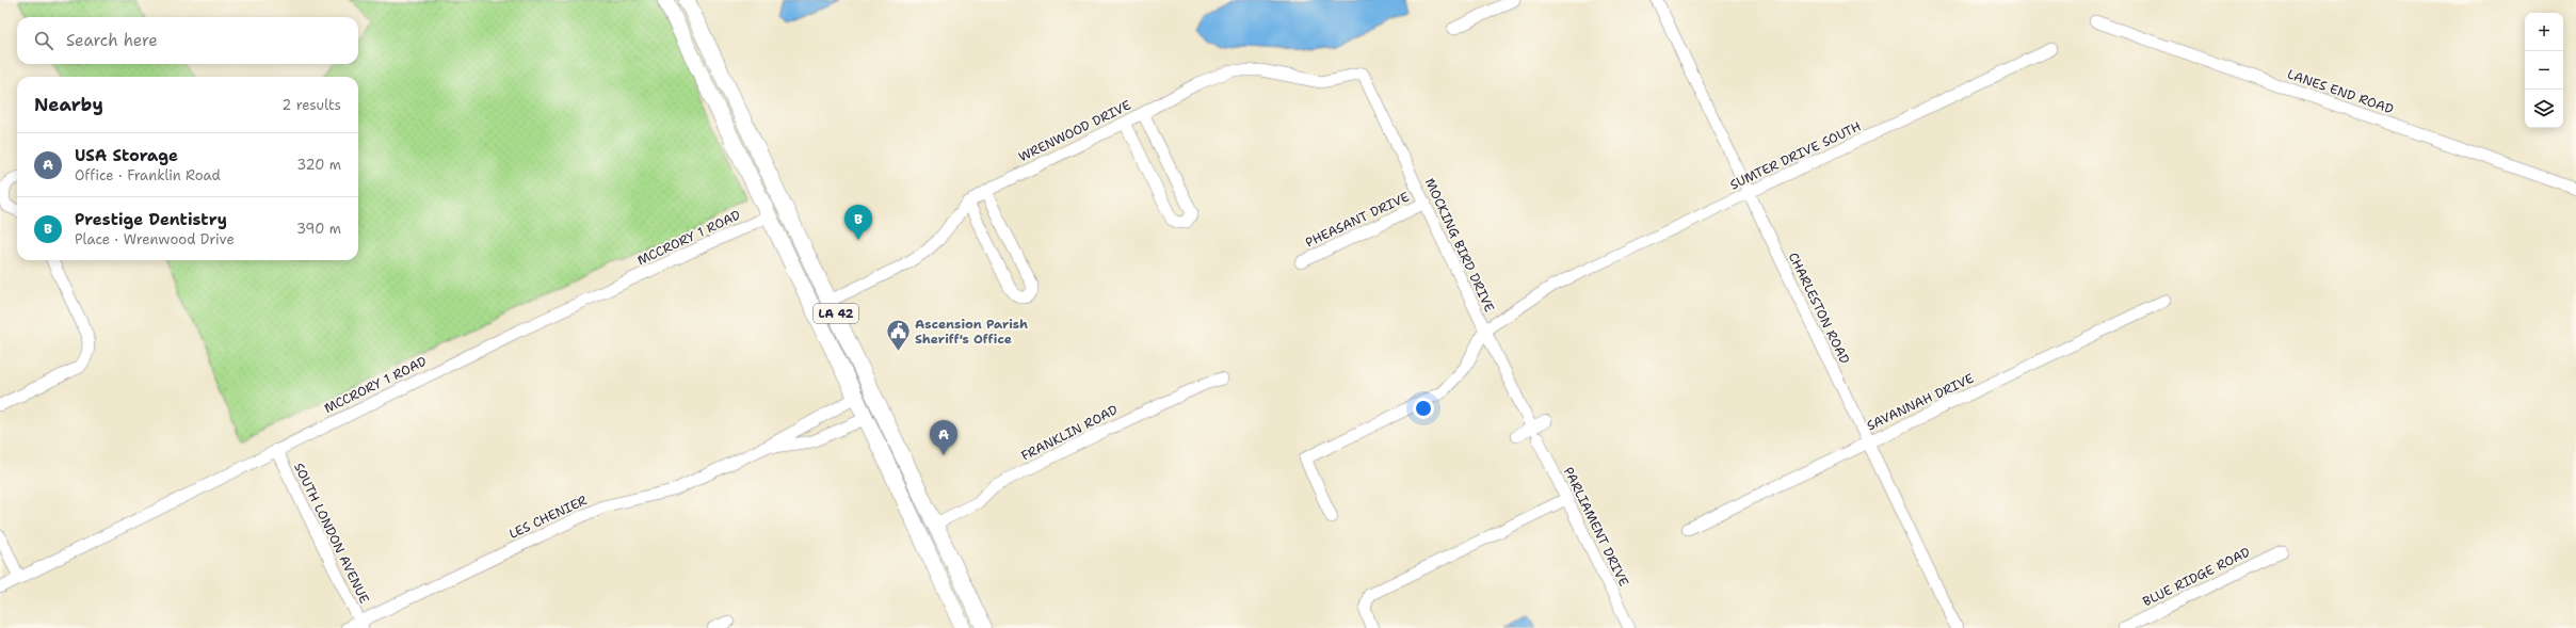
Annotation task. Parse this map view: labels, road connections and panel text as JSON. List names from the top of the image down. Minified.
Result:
{"streets":{"main road":["LA 42"],"street":["LANES END ROAD","WRENWOOD DRIVE","SUMTER DRIVE SOUTH","PHEASANT DRIVE","MCCRORY 1 ROAD","MOCKING BIRD DRIVE","CHARLESTON ROAD","SAVANNAH DRIVE","FRANKLIN ROAD","LES CHENIER","PARLIAMENT DRIVE","SOUTH LONDON AVENUE","BLUE RIDGE ROAD"]},"crossings":[["WRENWOOD DRIVE","MOCKING BIRD DRIVE"],["WRENWOOD DRIVE","LA 42"],["SUMTER DRIVE SOUTH","MOCKING BIRD DRIVE"],["SUMTER DRIVE SOUTH","CHARLESTON ROAD"],["PHEASANT DRIVE","MOCKING BIRD DRIVE"],["MCCRORY 1 ROAD","LA 42"],["MCCRORY 1 ROAD","SOUTH LONDON AVENUE"],["MOCKING BIRD DRIVE","PARLIAMENT DRIVE"],["CHARLESTON ROAD","SAVANNAH DRIVE"],["LA 42","FRANKLIN ROAD"],["LA 42","LES CHENIER"],["LES CHENIER","SOUTH LONDON AVENUE"]],"places":{"public building":["Ascension Parish Sheriff's Office"]},"page":{"map_buttons":["+","−"],"search":"Search here","heading":["Nearby","2 results"],"list":[{"mark":"A","name":"USA Storage","note":"Office · Franklin Road","value":"320 m"},{"mark":"B","name":"Prestige Dentistry","note":"Place · Wrenwood Drive","value":"390 m"}],"pins":["B","A"]}}
